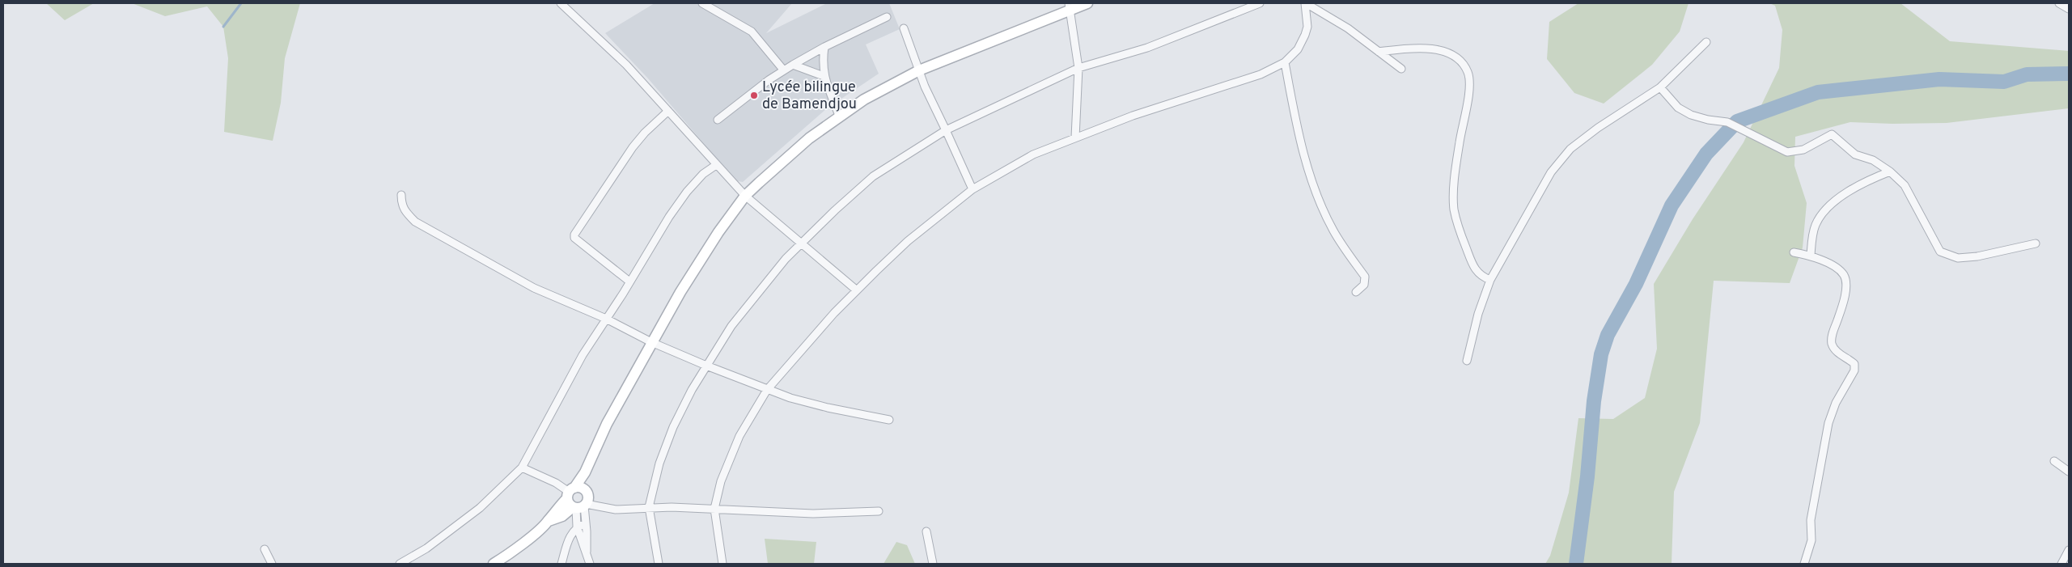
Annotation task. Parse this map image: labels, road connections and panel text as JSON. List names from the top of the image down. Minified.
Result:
{"places":["Lycée bilingue de Bamendjou"]}
